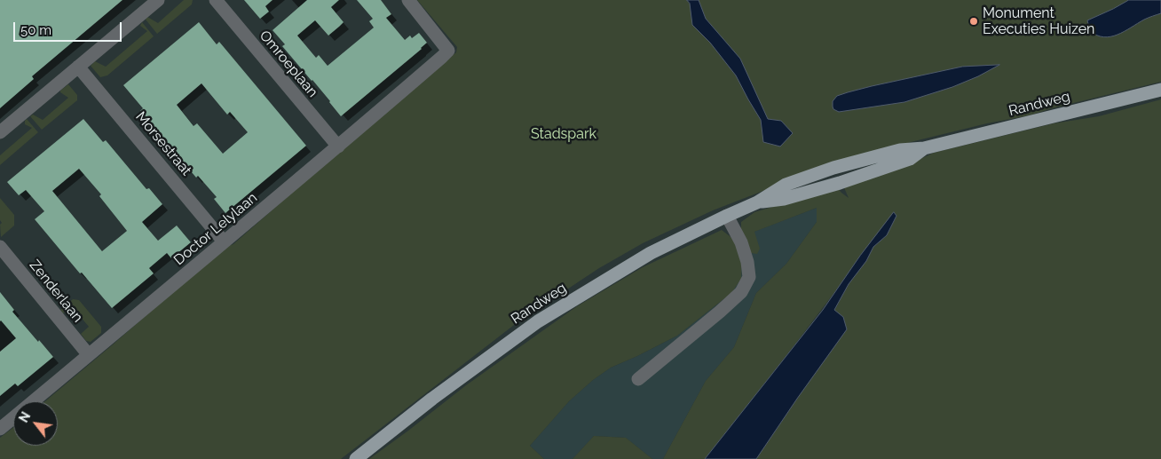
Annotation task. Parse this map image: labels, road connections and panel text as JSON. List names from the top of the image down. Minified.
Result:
{"streets":{"main road":["Randweg"],"street":["Omroeplaan","Morsestraat","Doctor Lelylaan","Zenderlaan"]},"crossings":[["Omroeplaan","Doctor Lelylaan"],["Morsestraat","Doctor Lelylaan"],["Doctor Lelylaan","Zenderlaan"]],"parks":["Stadspark"],"places":["Monument Executies Huizen"],"scale_bar":"50 m","north":"top left"}
